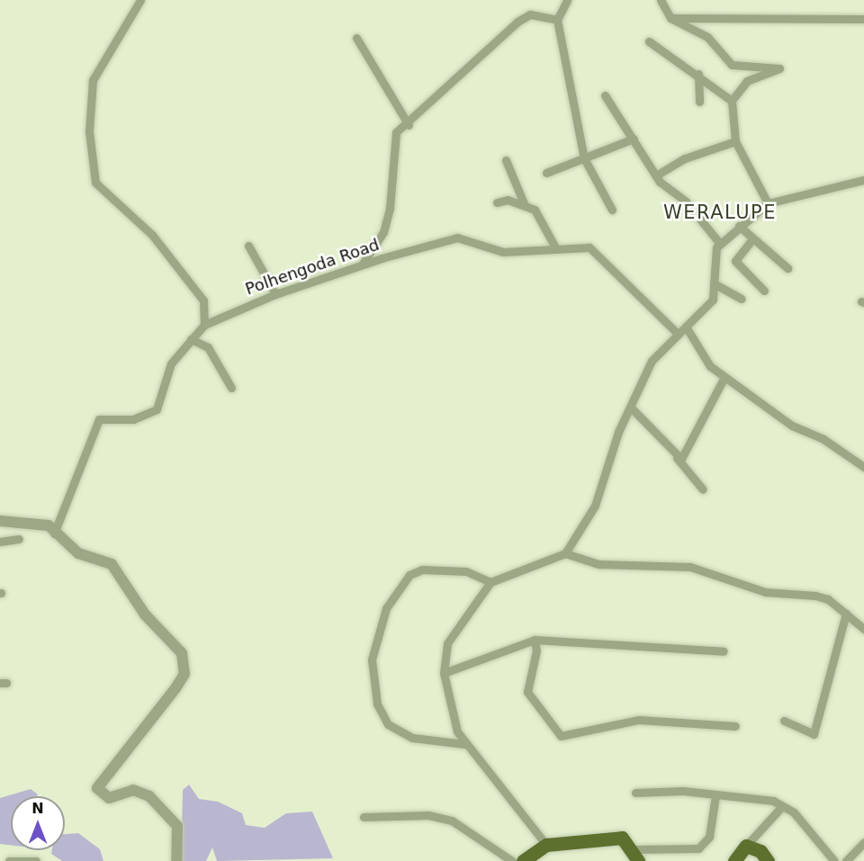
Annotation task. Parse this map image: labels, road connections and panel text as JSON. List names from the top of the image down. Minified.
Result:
{"streets":{"street":["Polhengoda Road"]},"districts":["WERALUPE"],"north":"top"}
